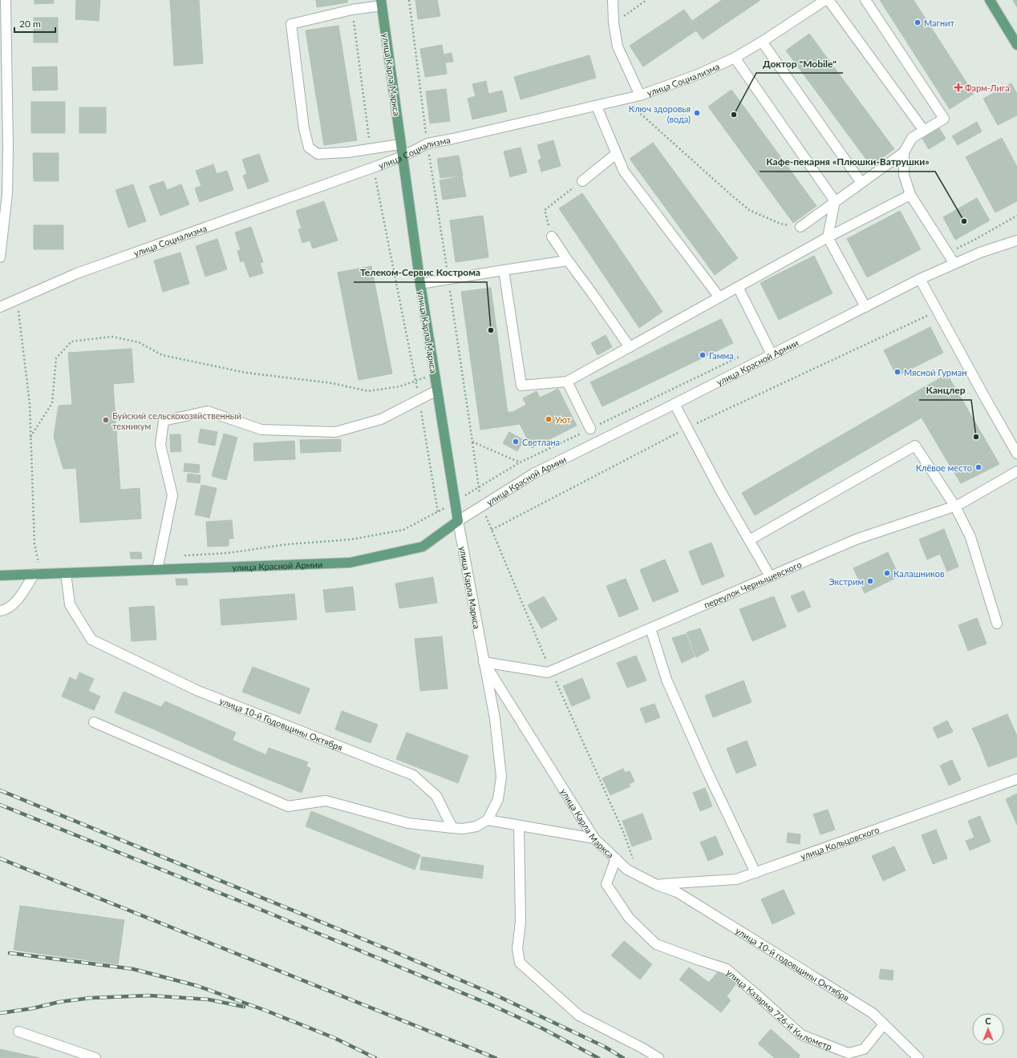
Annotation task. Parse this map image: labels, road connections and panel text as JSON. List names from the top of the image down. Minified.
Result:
{"streets":{"main road":["улица Карла Маркса","улица Красной Армии"],"street":["улица Социализма","переулок Чернышевского","улица 10-й Годовщины Октября","улица Кольцовского","улица 10-й годовщины Октября","улица Казарма 726-й Километр"]},"crossings":[["улица Карла Маркса","улица Социализма"],["улица Карла Маркса","улица Красной Армии"],["улица Карла Маркса","переулок Чернышевского"],["улица Карла Маркса","улица Кольцовского"],["улица Карла Маркса","улица 10-й годовщины Октября"],["улица Карла Маркса","улица Казарма 726-й Километр"],["улица Красной Армии","улица 10-й Годовщины Октября"],["улица Кольцовского","улица 10-й годовщины Октября"],["улица 10-й годовщины Октября","улица Казарма 726-й Километр"]],"places":{"other":["Магнит","Ключ здоровья (вода)","Доктор \"Mobile\"","Кафе-пекарня «Плюшки-Ватрушки»","Телеком-Сервис Кострома","Гамма","Мясной Гурман","Уют","Буйский сельскохозяйственный техникум","Канцлер","Светлана","Клёвое место","Калашников","Экстрим"],"health":["Фарм-Лига"]},"scale_bar":"20 m","north":"top"}
